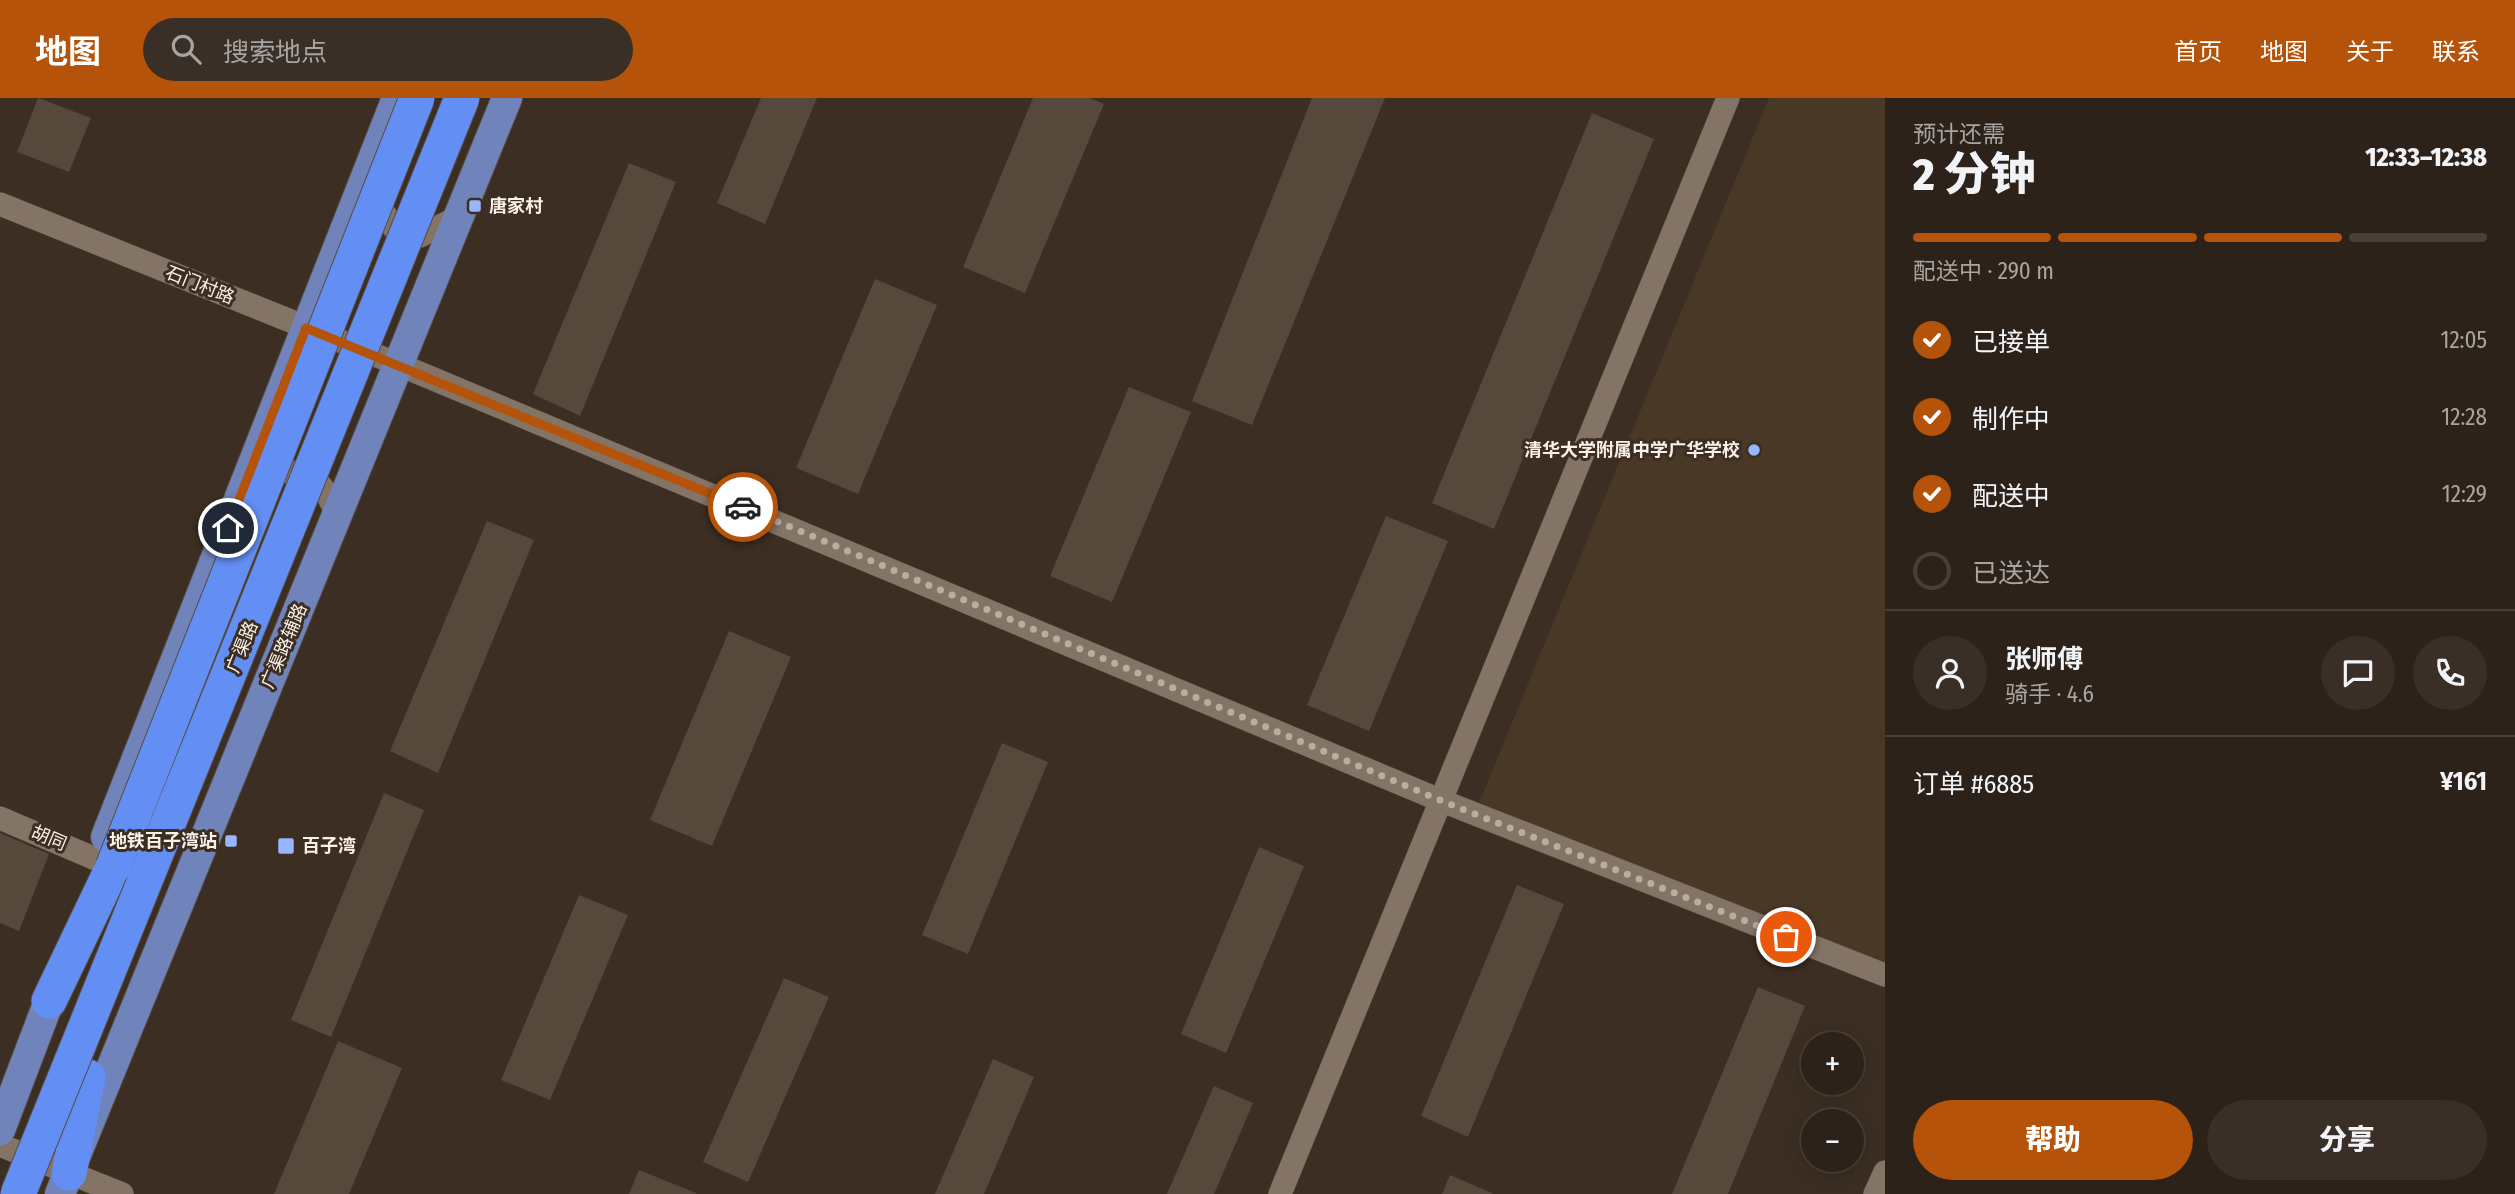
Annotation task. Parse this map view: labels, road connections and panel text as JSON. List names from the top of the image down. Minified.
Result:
{"streets":{"highway":["广渠路"],"main road":["广渠路辅路"],"street":["石门村路","胡同"]},"crossings":[["石门村路","广渠路辅路"]],"places":{"transit":["唐家村","地铁百子湾站","百子湾"],"other":["清华大学附属中学广华学校"]},"page":{"header":"地图","search":"搜索地点","nav":["首页","地图","关于","联系"],"heading":["2 分钟","预计还需","12:33–12:38"],"panel":["张师傅","骑手 · 4.6","订单 #6885","¥161"],"bar":"配送中 · 290 m","list":[["已接单","12:05"],["制作中","12:28"],["配送中","12:29"],"已送达"],"map_buttons":["+","−"],"buttons":["帮助","分享"]}}
